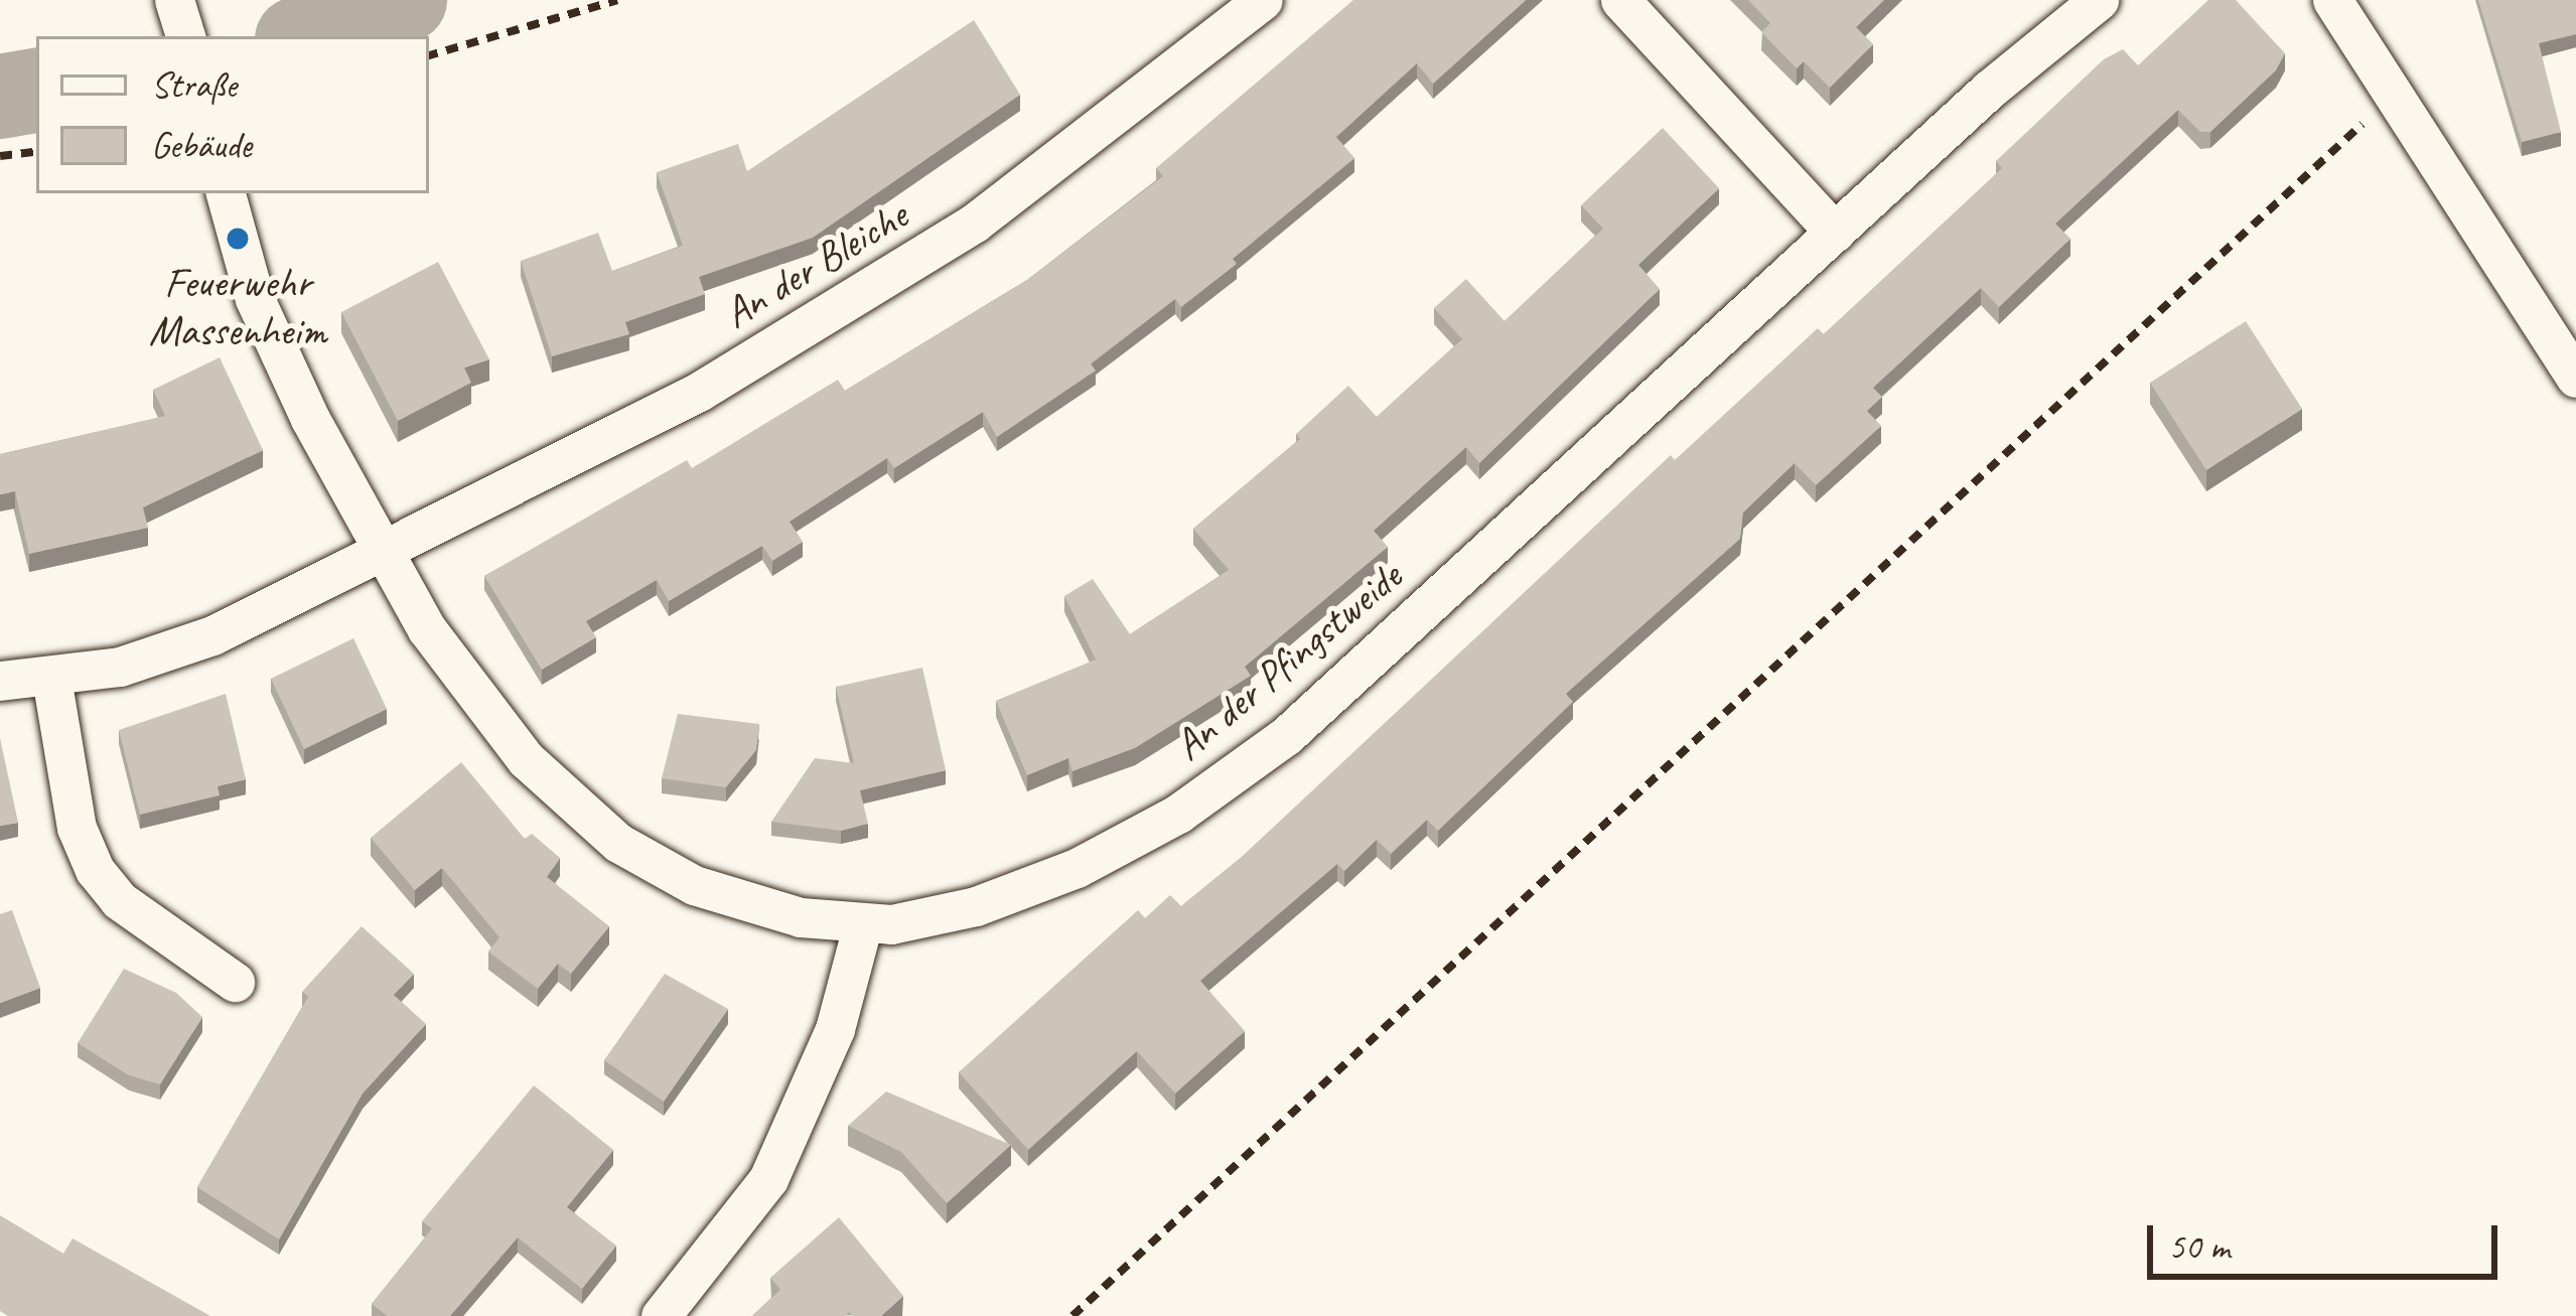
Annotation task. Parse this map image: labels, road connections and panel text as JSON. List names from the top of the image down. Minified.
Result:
{"streets":{"street":["An der Bleiche","An der Pfingstweide"]},"crossings":[["An der Bleiche","An der Pfingstweide"]],"places":["Feuerwehr Massenheim"],"legend":["Straße","Gebäude"],"scale_bar":"50 m"}
